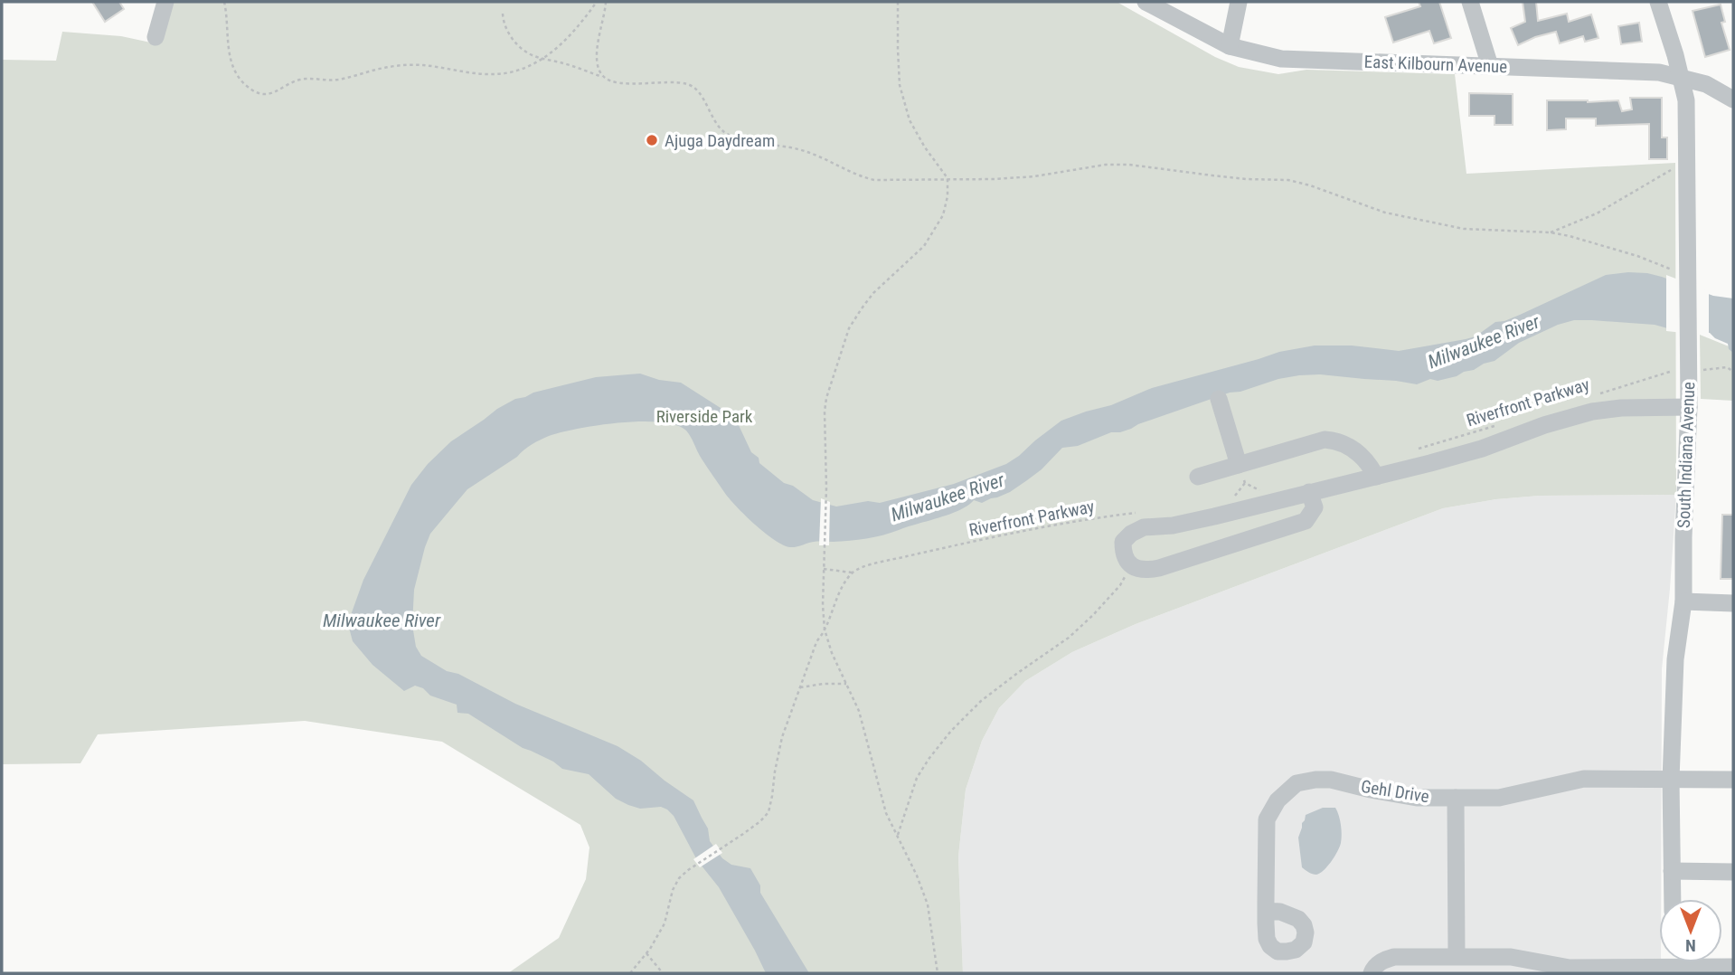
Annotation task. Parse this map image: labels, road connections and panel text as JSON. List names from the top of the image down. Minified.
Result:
{"streets":{"street":["East Kilbourn Avenue","South Indiana Avenue","Gehl Drive"],"path":["Riverfront Parkway"]},"crossings":[["East Kilbourn Avenue","South Indiana Avenue"],["South Indiana Avenue","Gehl Drive"]],"water":["Milwaukee River"],"parks":["Riverside Park"],"places":["Ajuga Daydream"],"north":"bottom"}
